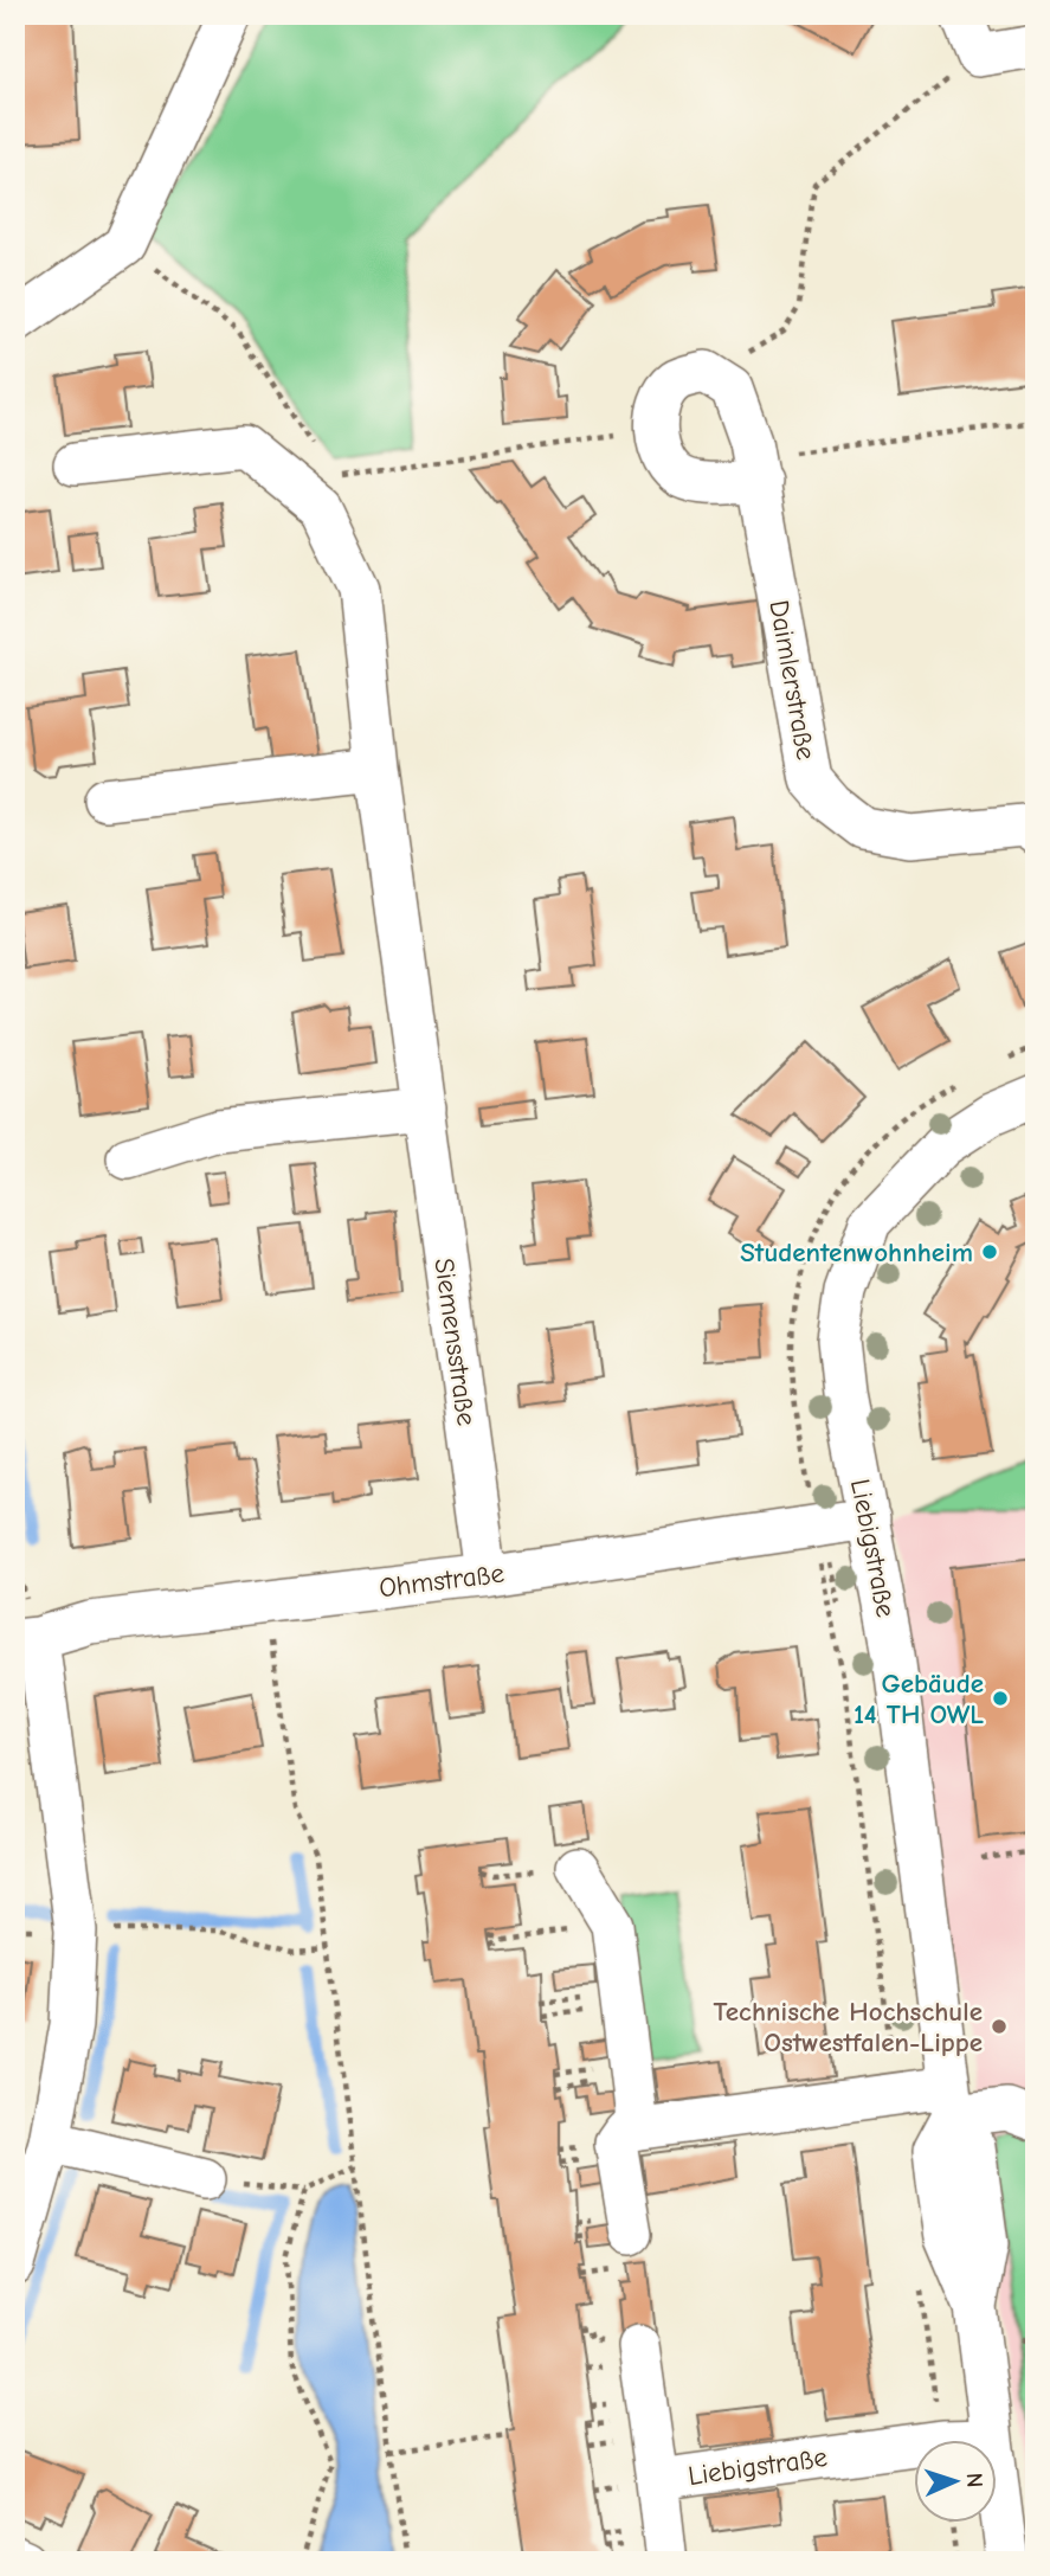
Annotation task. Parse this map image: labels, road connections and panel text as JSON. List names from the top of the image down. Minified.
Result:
{"streets":{"street":["Daimlerstraße","Siemensstraße","Liebigstraße","Ohmstraße"]},"crossings":[["Siemensstraße","Ohmstraße"],["Liebigstraße","Ohmstraße"]],"places":["Studentenwohnheim","Gebäude 14 TH OWL","Technische Hochschule Ostwestfalen-Lippe"],"north":"right"}
